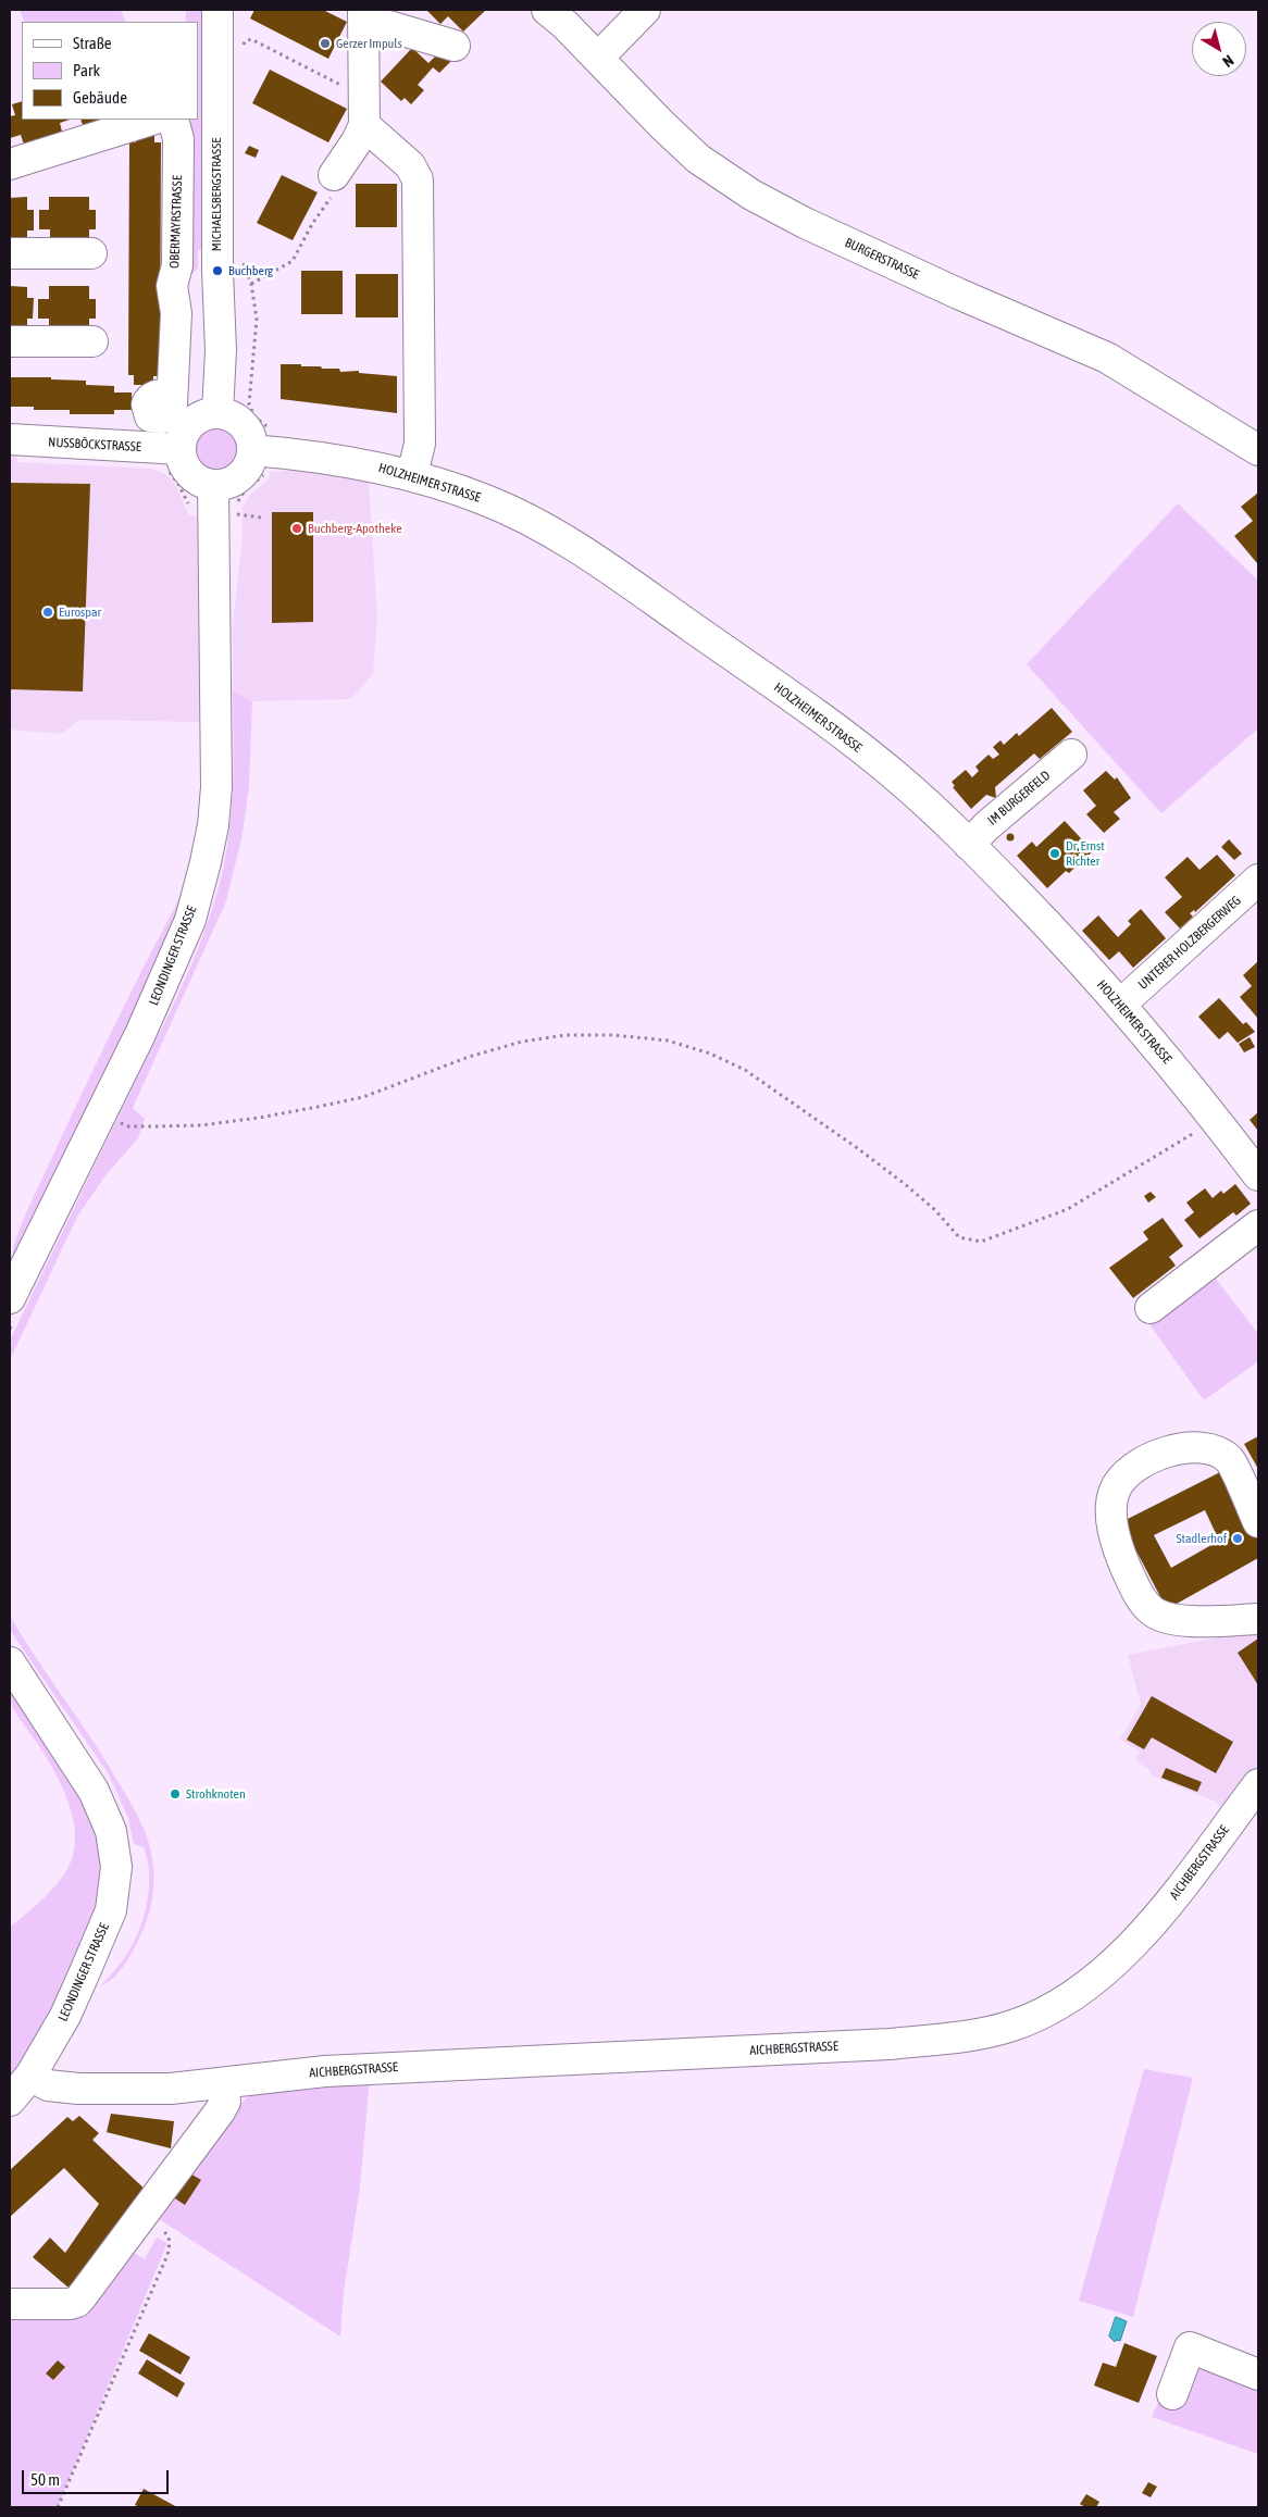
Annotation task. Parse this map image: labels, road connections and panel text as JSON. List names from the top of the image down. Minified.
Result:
{"streets":{"street":["MICHAELSBERGSTRASSE","OBERMAYRSTRASSE","BURGERSTRASSE","NUSSBÖCKSTRASSE","HOLZHEIMER STRASSE","IM BURGERFELD","UNTERER HOLZBERGERWEG","LEONDINGER STRASSE","AICHBERGSTRASSE"]},"crossings":[["HOLZHEIMER STRASSE","IM BURGERFELD"],["HOLZHEIMER STRASSE","UNTERER HOLZBERGERWEG"],["LEONDINGER STRASSE","AICHBERGSTRASSE"]],"places":["Gerzer Impuls","Buchberg","Buchberg-Apotheke","Eurospar","Dr. Ernst Richter","Stadlerhof","Strohknoten"],"legend":["Straße","Park","Gebäude"],"scale_bar":"50 m","north":"bottom right"}
